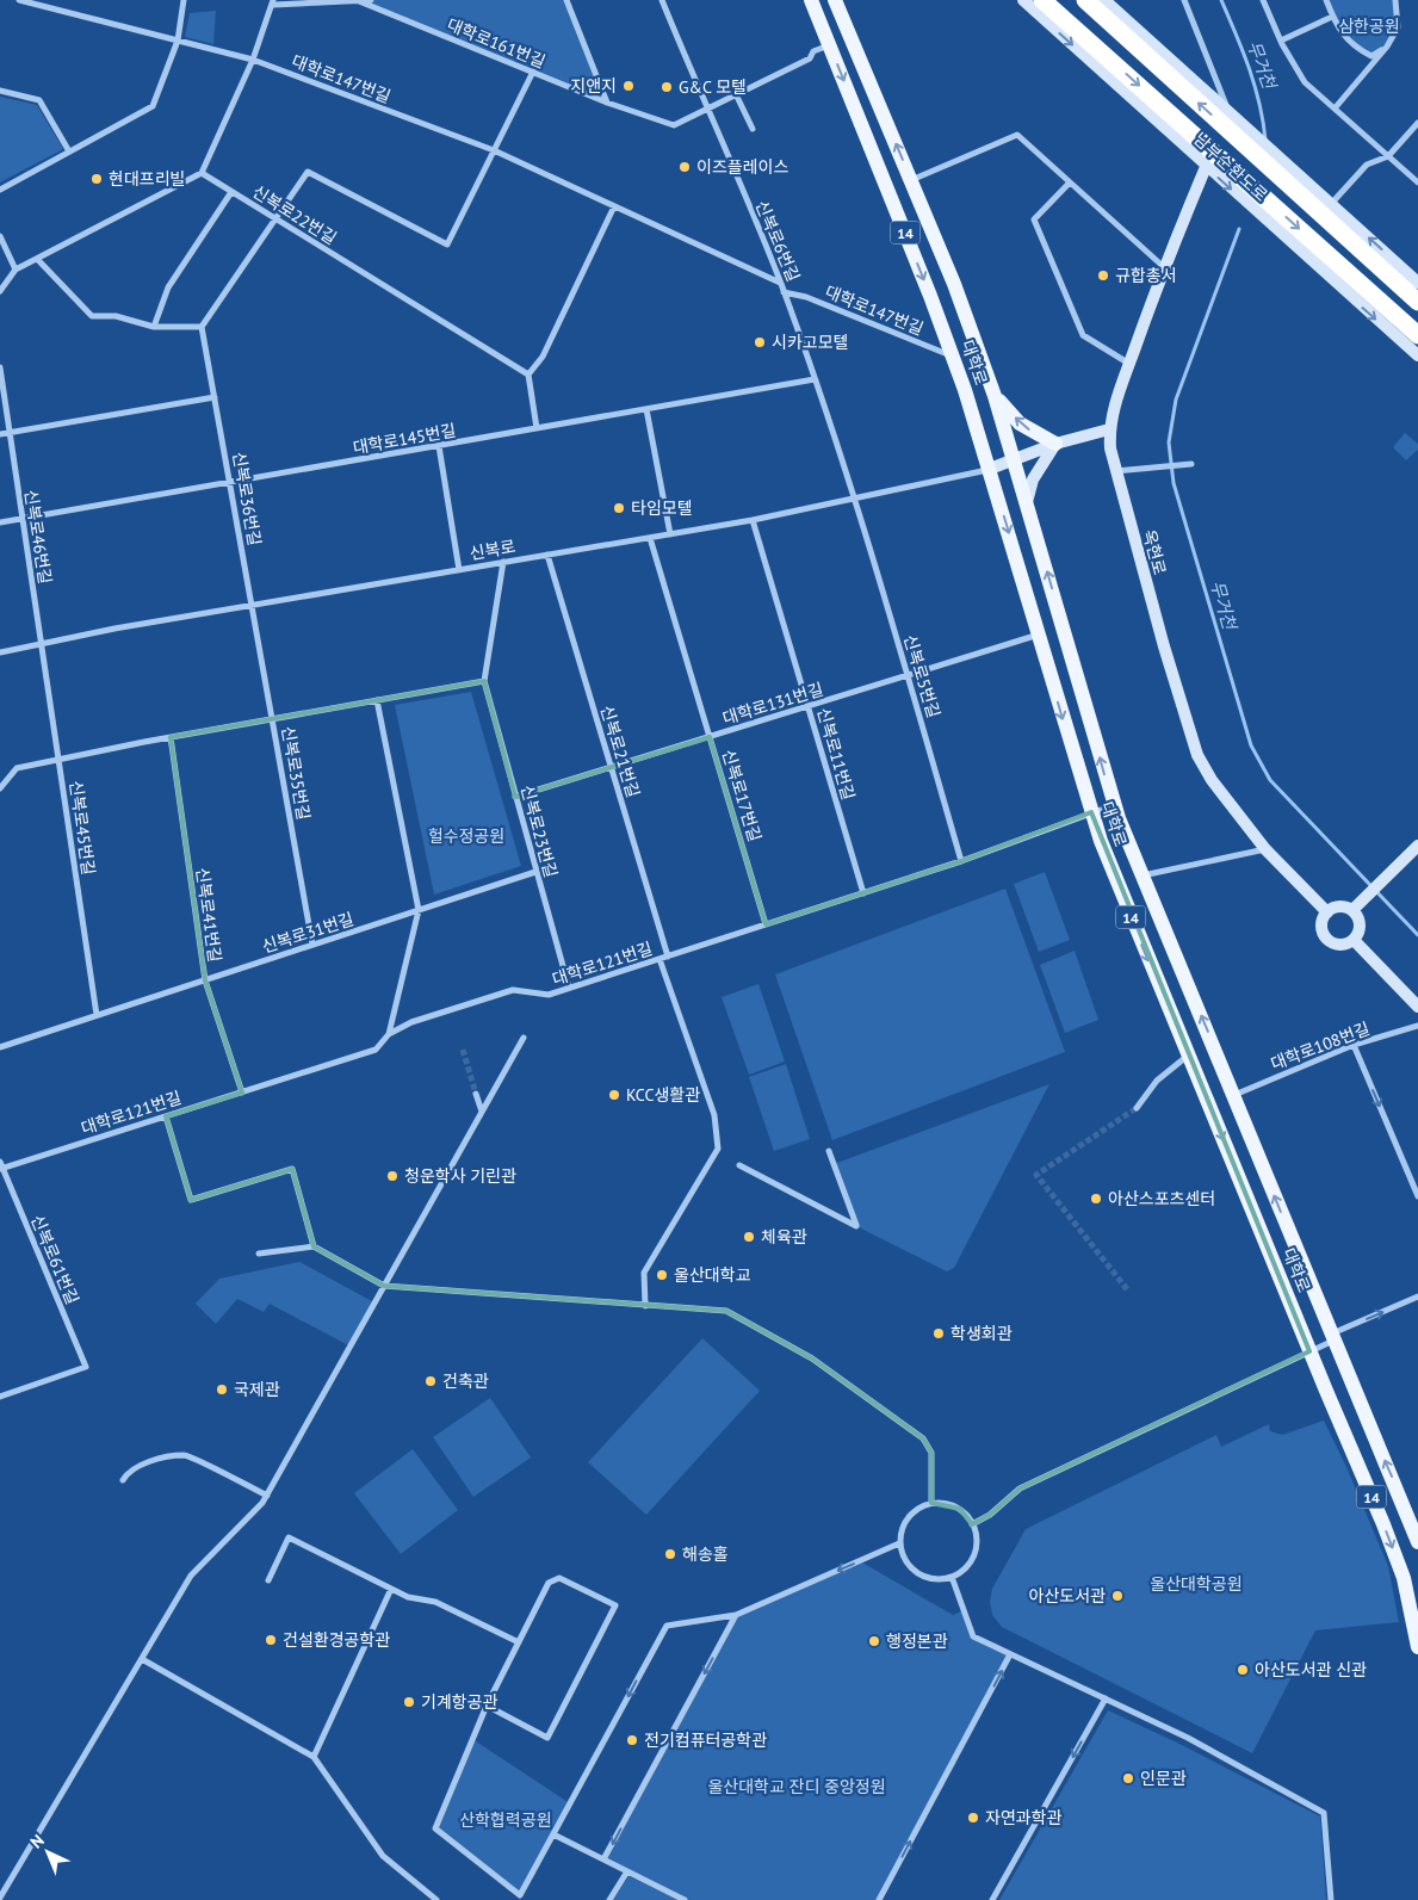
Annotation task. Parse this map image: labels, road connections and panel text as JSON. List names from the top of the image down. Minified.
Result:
{"streets":{"main road":["남부순환도로","14","대학로","옥현로"],"street":["대학로161번길","대학로147번길","신복로22번길","신복로6번길","대학로145번길","신복로36번길","신복로46번길","신복로","신복로5번길","대학로131번길","신복로21번길","신복로11번길","신복로35번길","신복로17번길","신복로45번길","신복로23번길","신복로41번길","신복로31번길","대학로121번길","대학로108번길","신복로61번길"]},"crossings":[["대학로161번길","신복로6번길"],["대학로161번길","대학로"],["대학로147번길","신복로6번길"],["대학로147번길","대학로"],["남부순환도로","옥현로"],["신복로6번길","대학로145번길"],["신복로6번길","신복로"],["신복로6번길","신복로5번길"],["대학로","신복로"],["대학로","대학로131번길"],["대학로","대학로121번길"],["대학로","대학로108번길"],["대학로145번길","신복로36번길"],["대학로145번길","신복로46번길"],["신복로36번길","신복로"],["신복로36번길","신복로35번길"],["신복로46번길","신복로"],["신복로46번길","신복로45번길"],["신복로","신복로5번길"],["신복로","신복로21번길"],["신복로","신복로11번길"],["신복로","신복로35번길"],["신복로","신복로17번길"],["신복로","신복로45번길"],["신복로","신복로23번길"],["신복로5번길","대학로131번길"],["신복로5번길","대학로121번길"],["대학로131번길","신복로21번길"],["대학로131번길","신복로11번길"],["대학로131번길","신복로17번길"],["대학로131번길","신복로23번길"],["신복로21번길","대학로121번길"],["신복로11번길","대학로121번길"],["신복로35번길","신복로31번길"],["신복로17번길","대학로121번길"],["신복로45번길","신복로31번길"],["신복로23번길","신복로31번길"],["신복로23번길","대학로121번길"],["신복로41번길","신복로31번길"],["신복로41번길","대학로121번길"],["대학로121번길","신복로61번길"]],"water":["무거천"],"parks":["삼한공원","헐수정공원","울산대학공원","울산대학교 잔디 중앙정원","산학협력공원"],"places":["지앤지","G&C 모텔","이즈플레이스","현대프리빌","규합총서","시카고모텔","타임모텔","KCC생활관","청운학사 기린관","아산스포츠센터","체육관","울산대학교","학생회관","건축관","국제관","해송홀","아산도서관","건설환경공학관","행정본관","아산도서관 신관","기계항공관","전기컴퓨터공학관","인문관","자연과학관"],"north":"top left"}
